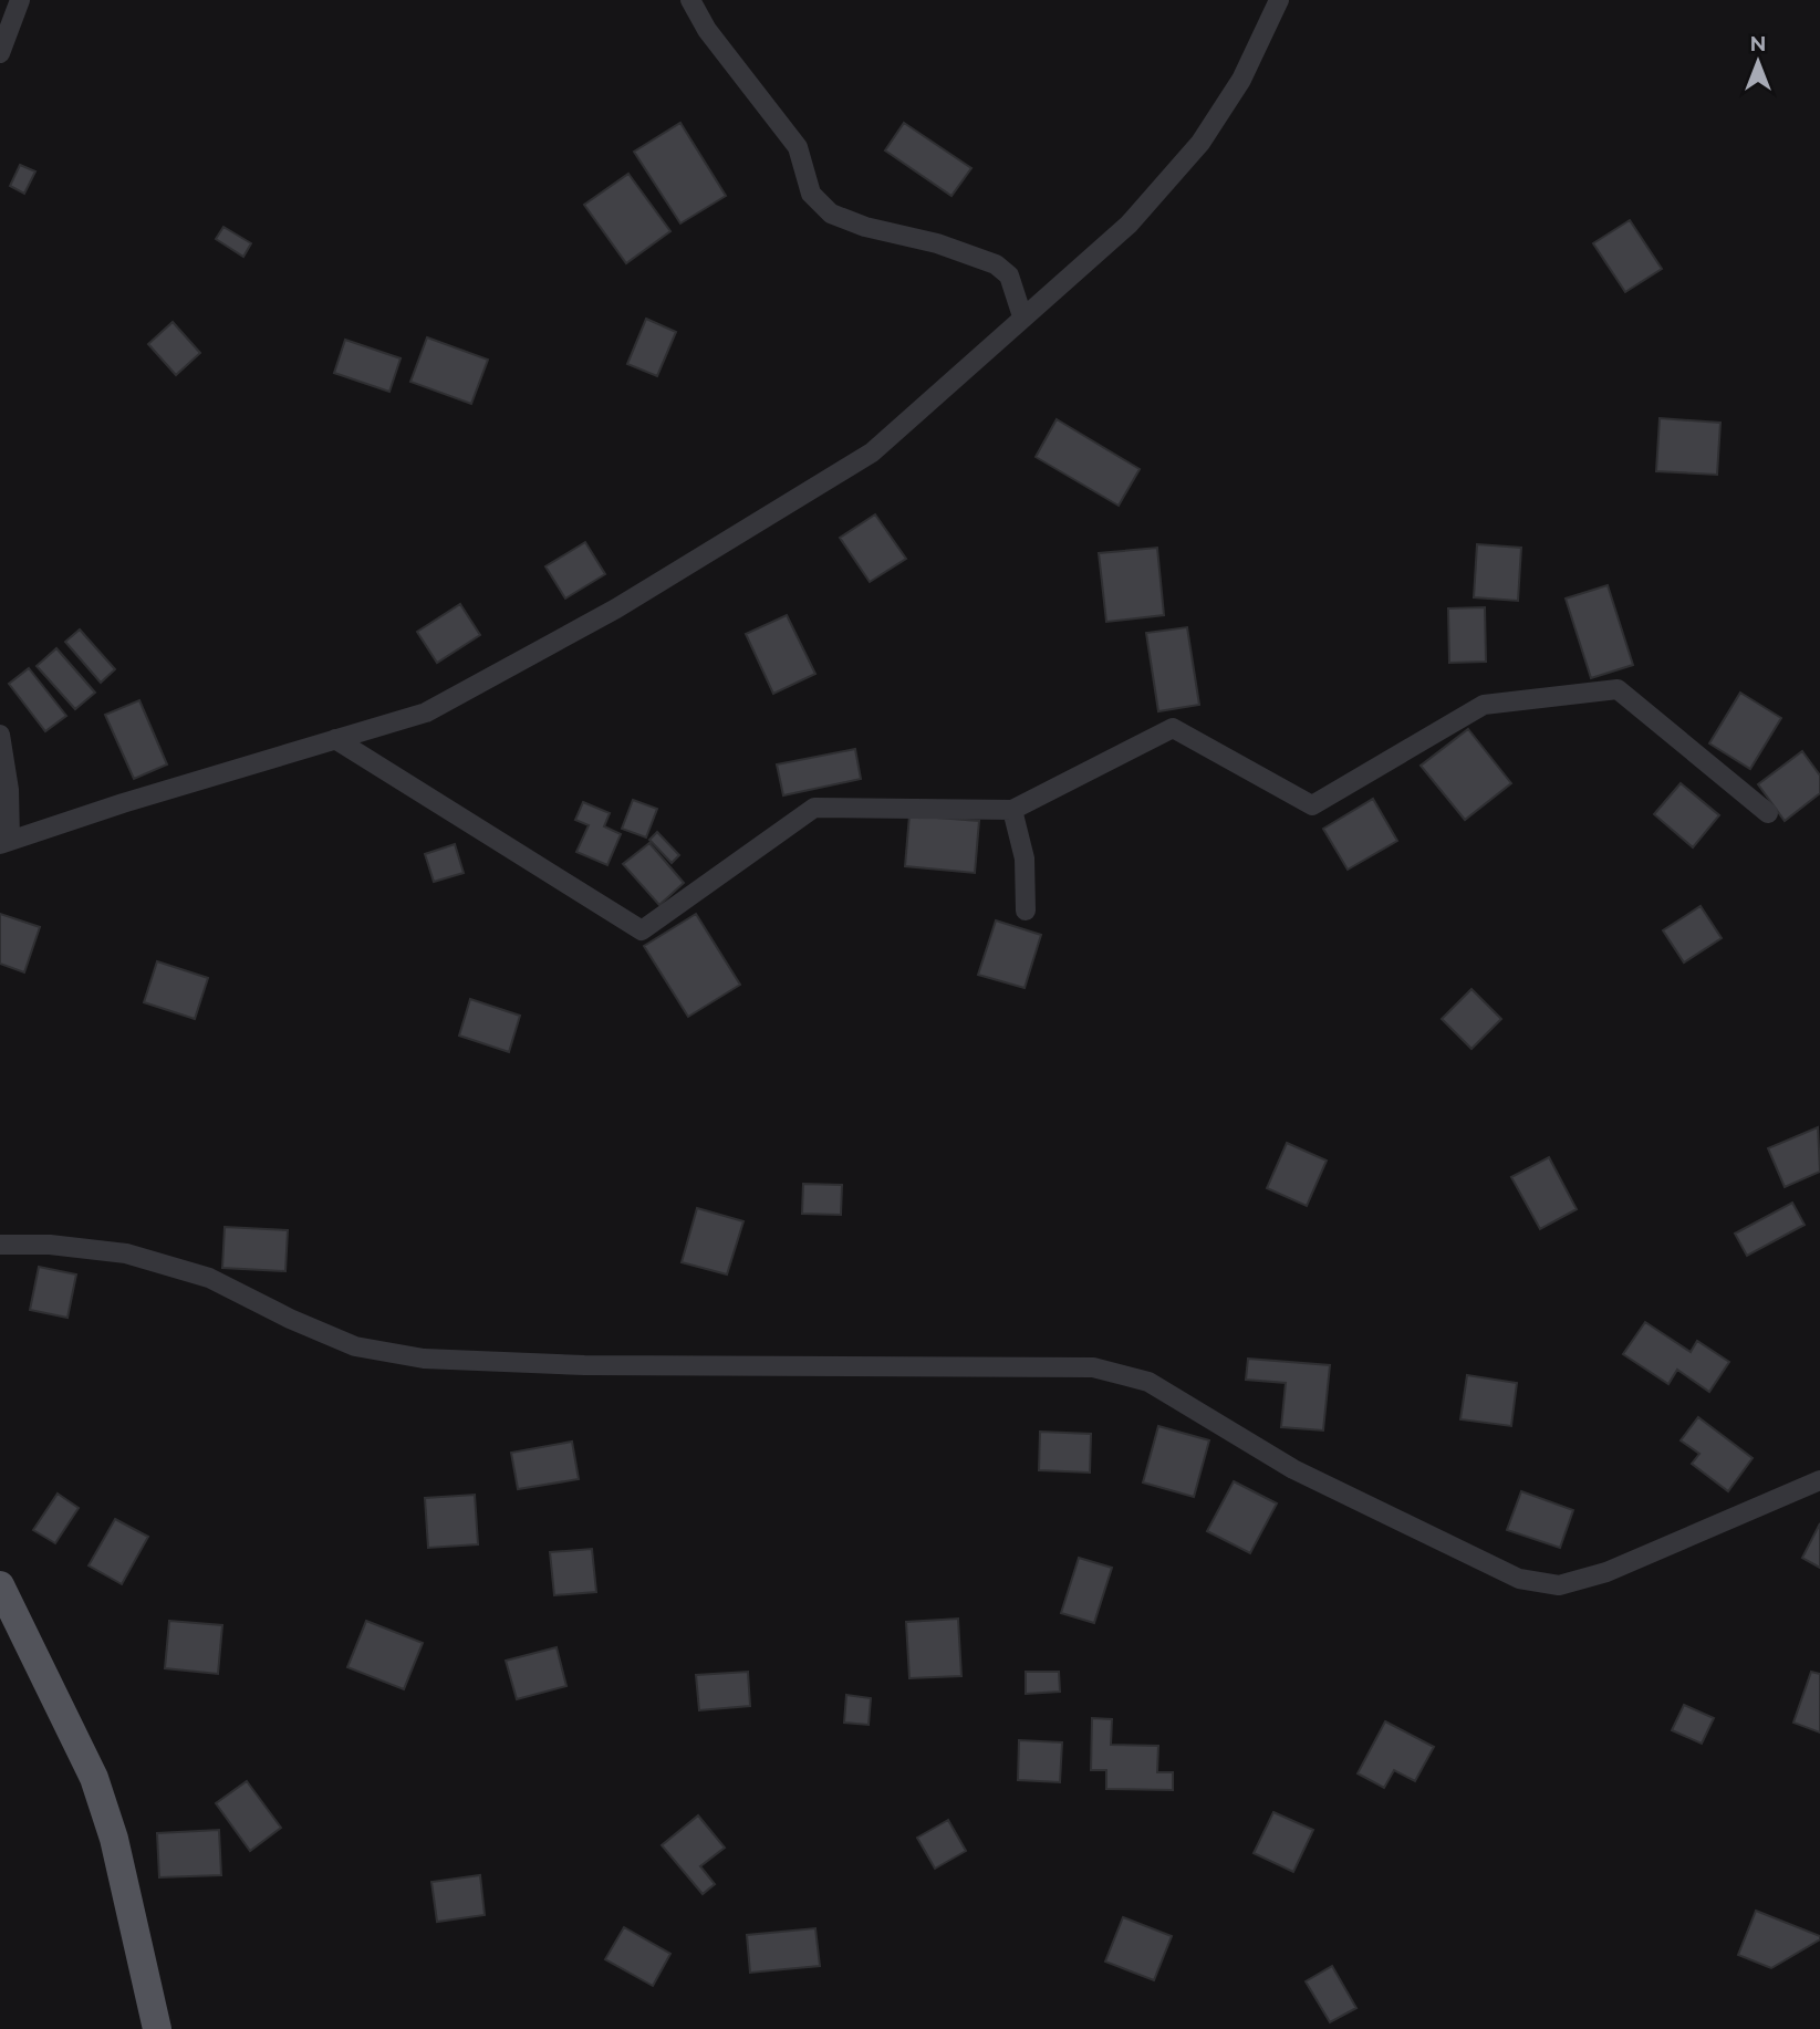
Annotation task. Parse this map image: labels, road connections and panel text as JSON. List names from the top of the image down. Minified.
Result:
{"north":"top"}
